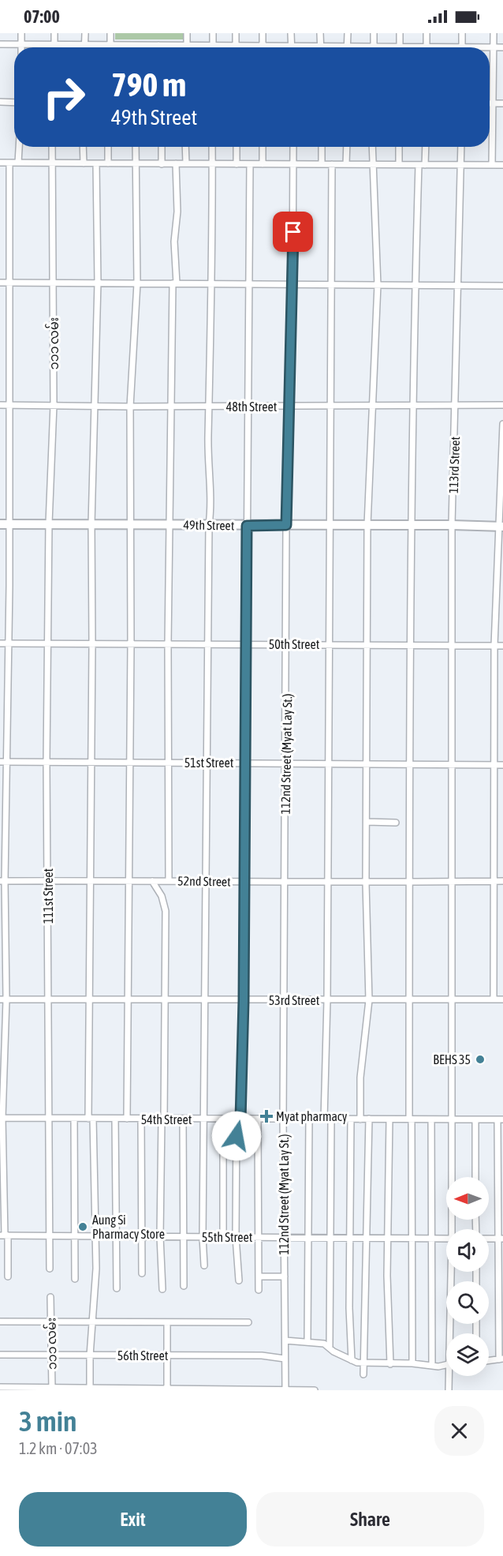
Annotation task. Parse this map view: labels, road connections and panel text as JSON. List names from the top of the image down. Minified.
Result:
{"streets":{"main road":["49th Street"],"street":["၁၁၁ လမ်း","48th Street","113rd Street","50th Street","112nd Street (Myat Lay St.)","51st Street","52nd Street","111st Street","53rd Street","54th Street","55th Street","56th Street"]},"crossings":[["၁၁၁ လမ်း","48th Street"],["၁၁၁ လမ်း","49th Street"],["၁၁၁ လမ်း","111st Street"],["၁၁၁ လမ်း","56th Street"],["48th Street","113rd Street"],["48th Street","112nd Street (Myat Lay St.)"],["113rd Street","49th Street"],["113rd Street","50th Street"],["113rd Street","51st Street"],["113rd Street","52nd Street"],["113rd Street","53rd Street"],["113rd Street","54th Street"],["49th Street","112nd Street (Myat Lay St.)"],["49th Street","111st Street"],["50th Street","112nd Street (Myat Lay St.)"],["50th Street","111st Street"],["112nd Street (Myat Lay St.)","51st Street"],["112nd Street (Myat Lay St.)","52nd Street"],["112nd Street (Myat Lay St.)","53rd Street"],["112nd Street (Myat Lay St.)","54th Street"],["112nd Street (Myat Lay St.)","55th Street"],["112nd Street (Myat Lay St.)","56th Street"],["51st Street","111st Street"],["52nd Street","111st Street"],["111st Street","53rd Street"],["111st Street","54th Street"],["111st Street","55th Street"]],"places":{"other":["BEHS 35","Aung Si Pharmacy Store"],"health":["Myat pharmacy"]},"north":"left","page":{"status":"07:00","turn":["790 m","49th Street"],"heading":["3 min","1.2 km · 07:03"],"buttons":["Exit","Share"]}}
